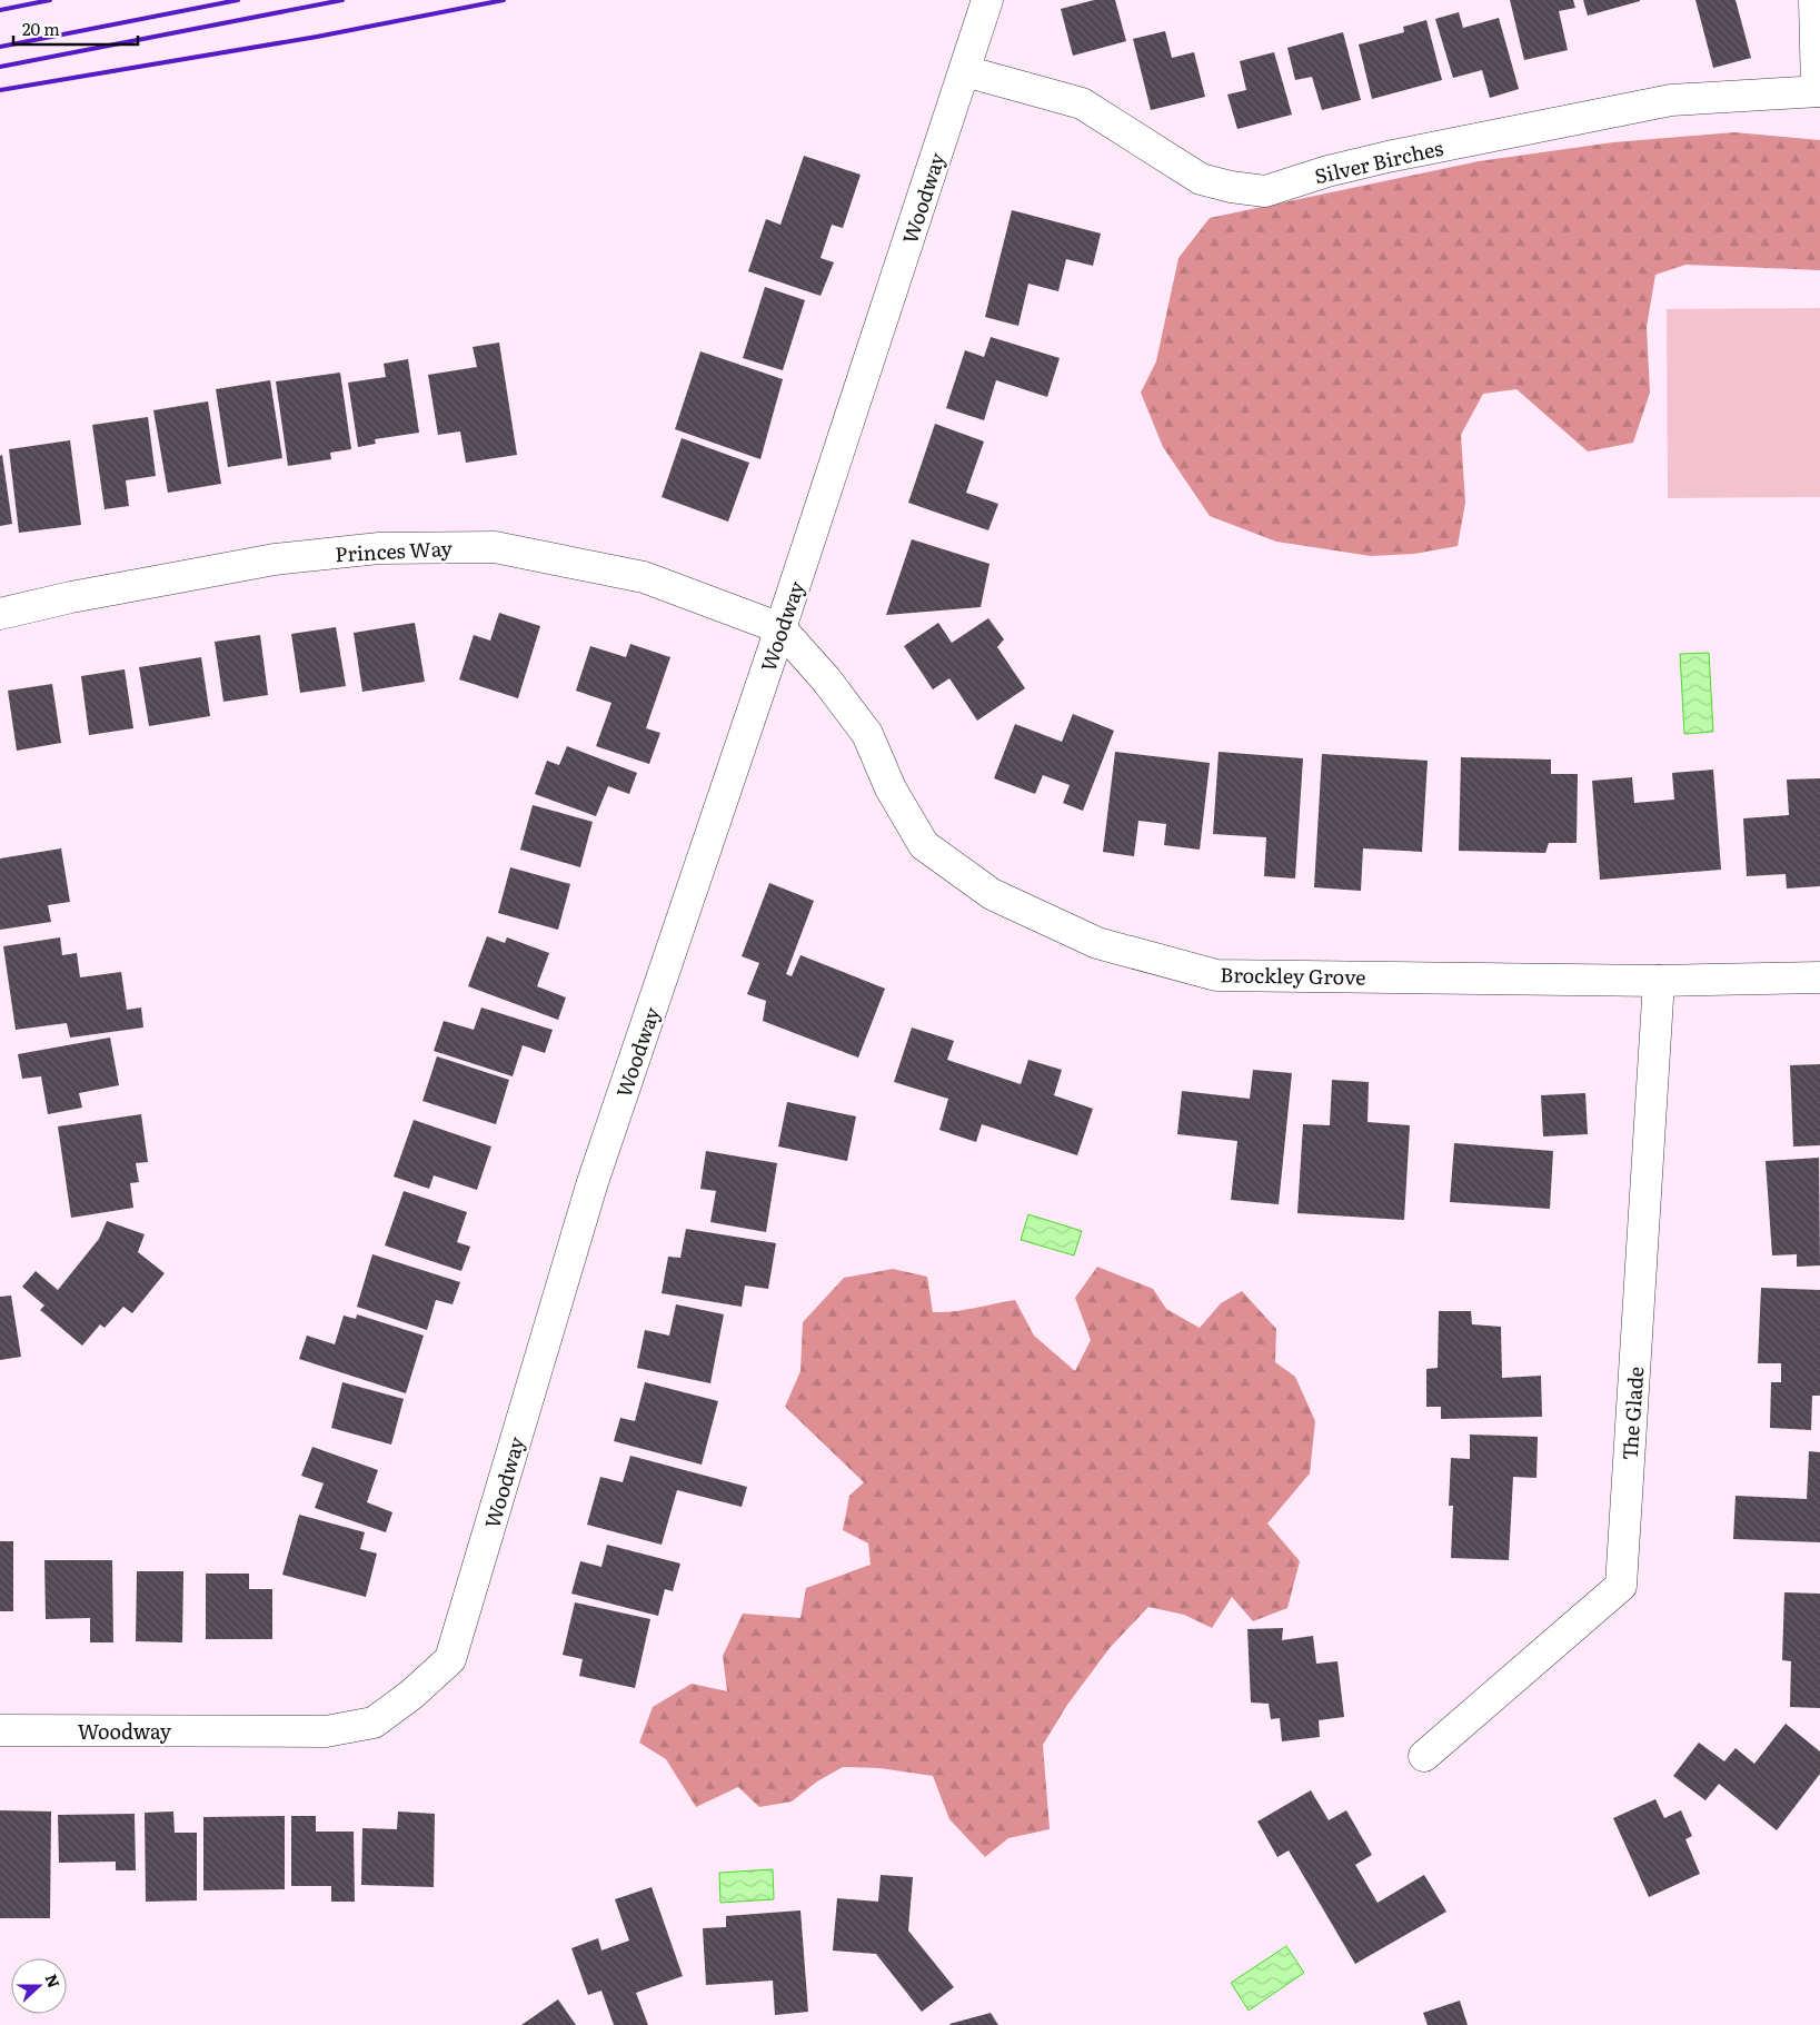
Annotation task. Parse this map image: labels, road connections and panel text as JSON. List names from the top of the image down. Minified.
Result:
{"streets":{"street":["Silver Birches","Woodway","Princes Way","Brockley Grove","The Glade"]},"crossings":[["Silver Birches","Woodway"],["Woodway","Princes Way"],["Woodway","Brockley Grove"],["Princes Way","Brockley Grove"],["Brockley Grove","The Glade"]],"scale_bar":"20 m","north":"right"}
